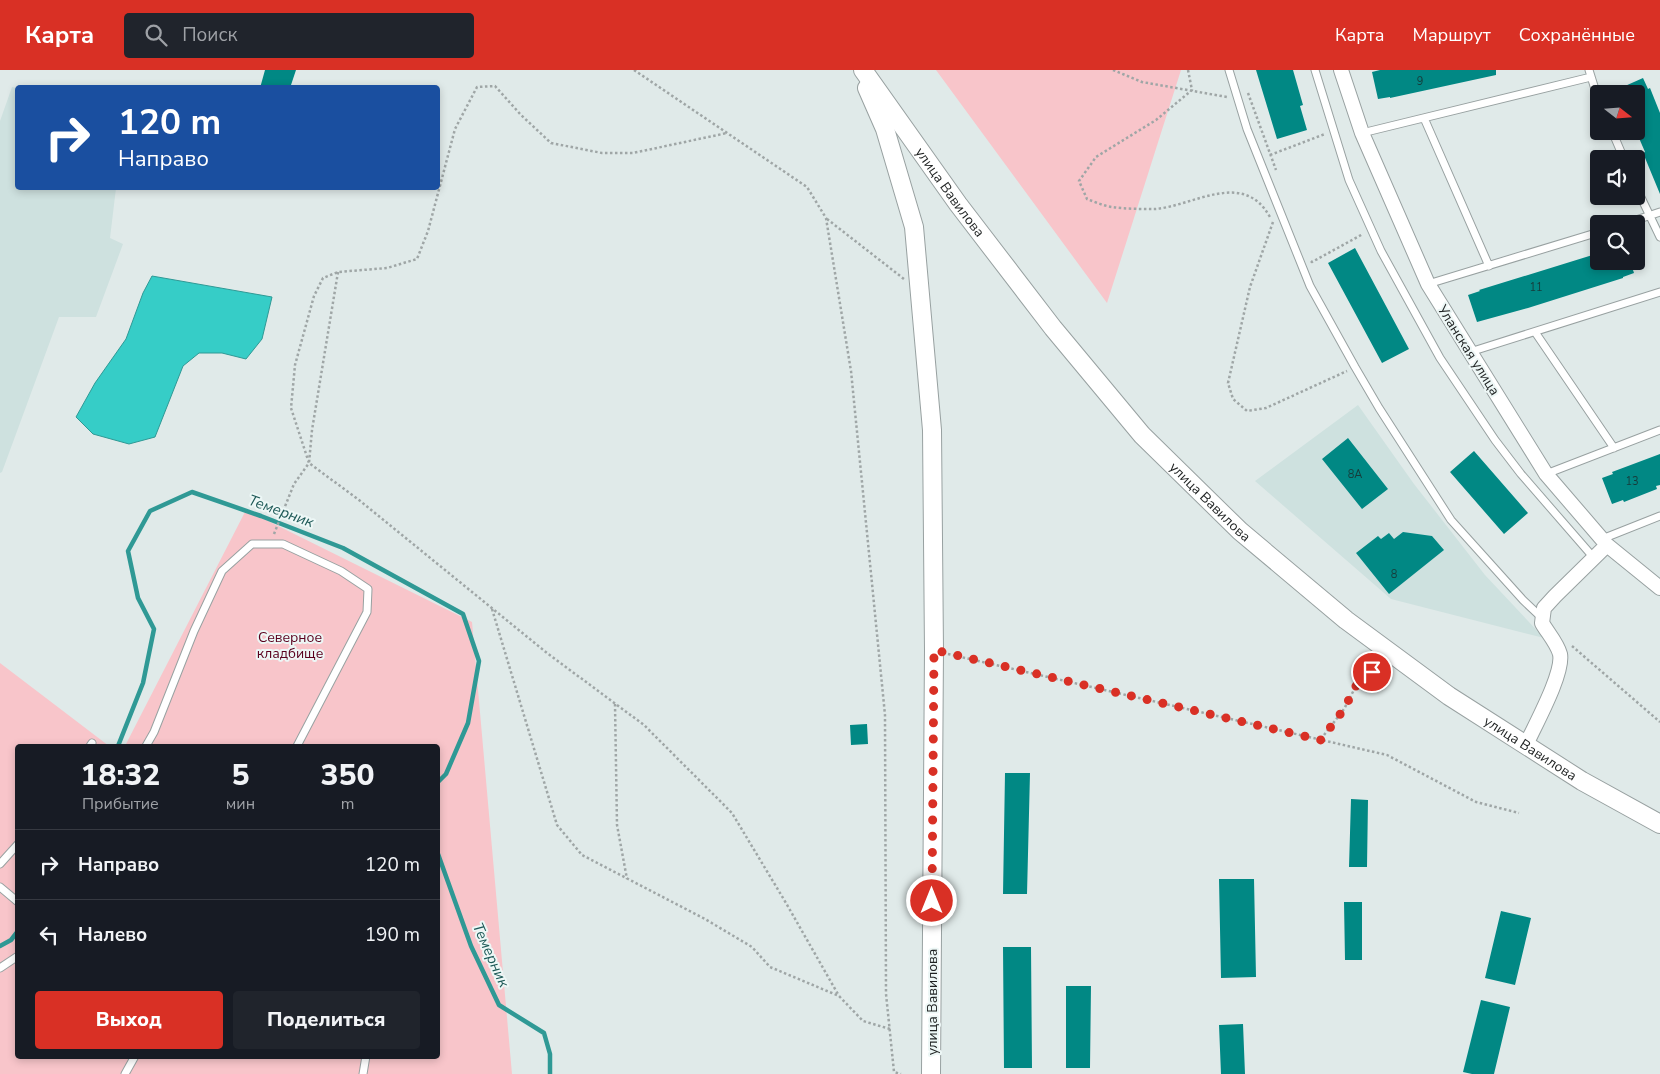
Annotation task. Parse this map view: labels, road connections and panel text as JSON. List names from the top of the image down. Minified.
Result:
{"streets":{"street":["улица Вавилова","Уланская улица"]},"water":["Темерник"],"parks":["Северное кладбище"],"house_numbers":["9","11","8А","13","8"],"north":"right","page":{"header":"Карта","search":"Поиск","nav":["Карта","Маршрут","Сохранённые"],"turn":["120 m","Направо"],"eta":["18:32","Прибытие","5","мин","350","m"],"list":[{"name":"Направо","value":"120 m"},{"name":"Налево","value":"190 m"}],"buttons":["Выход","Поделиться"]}}
